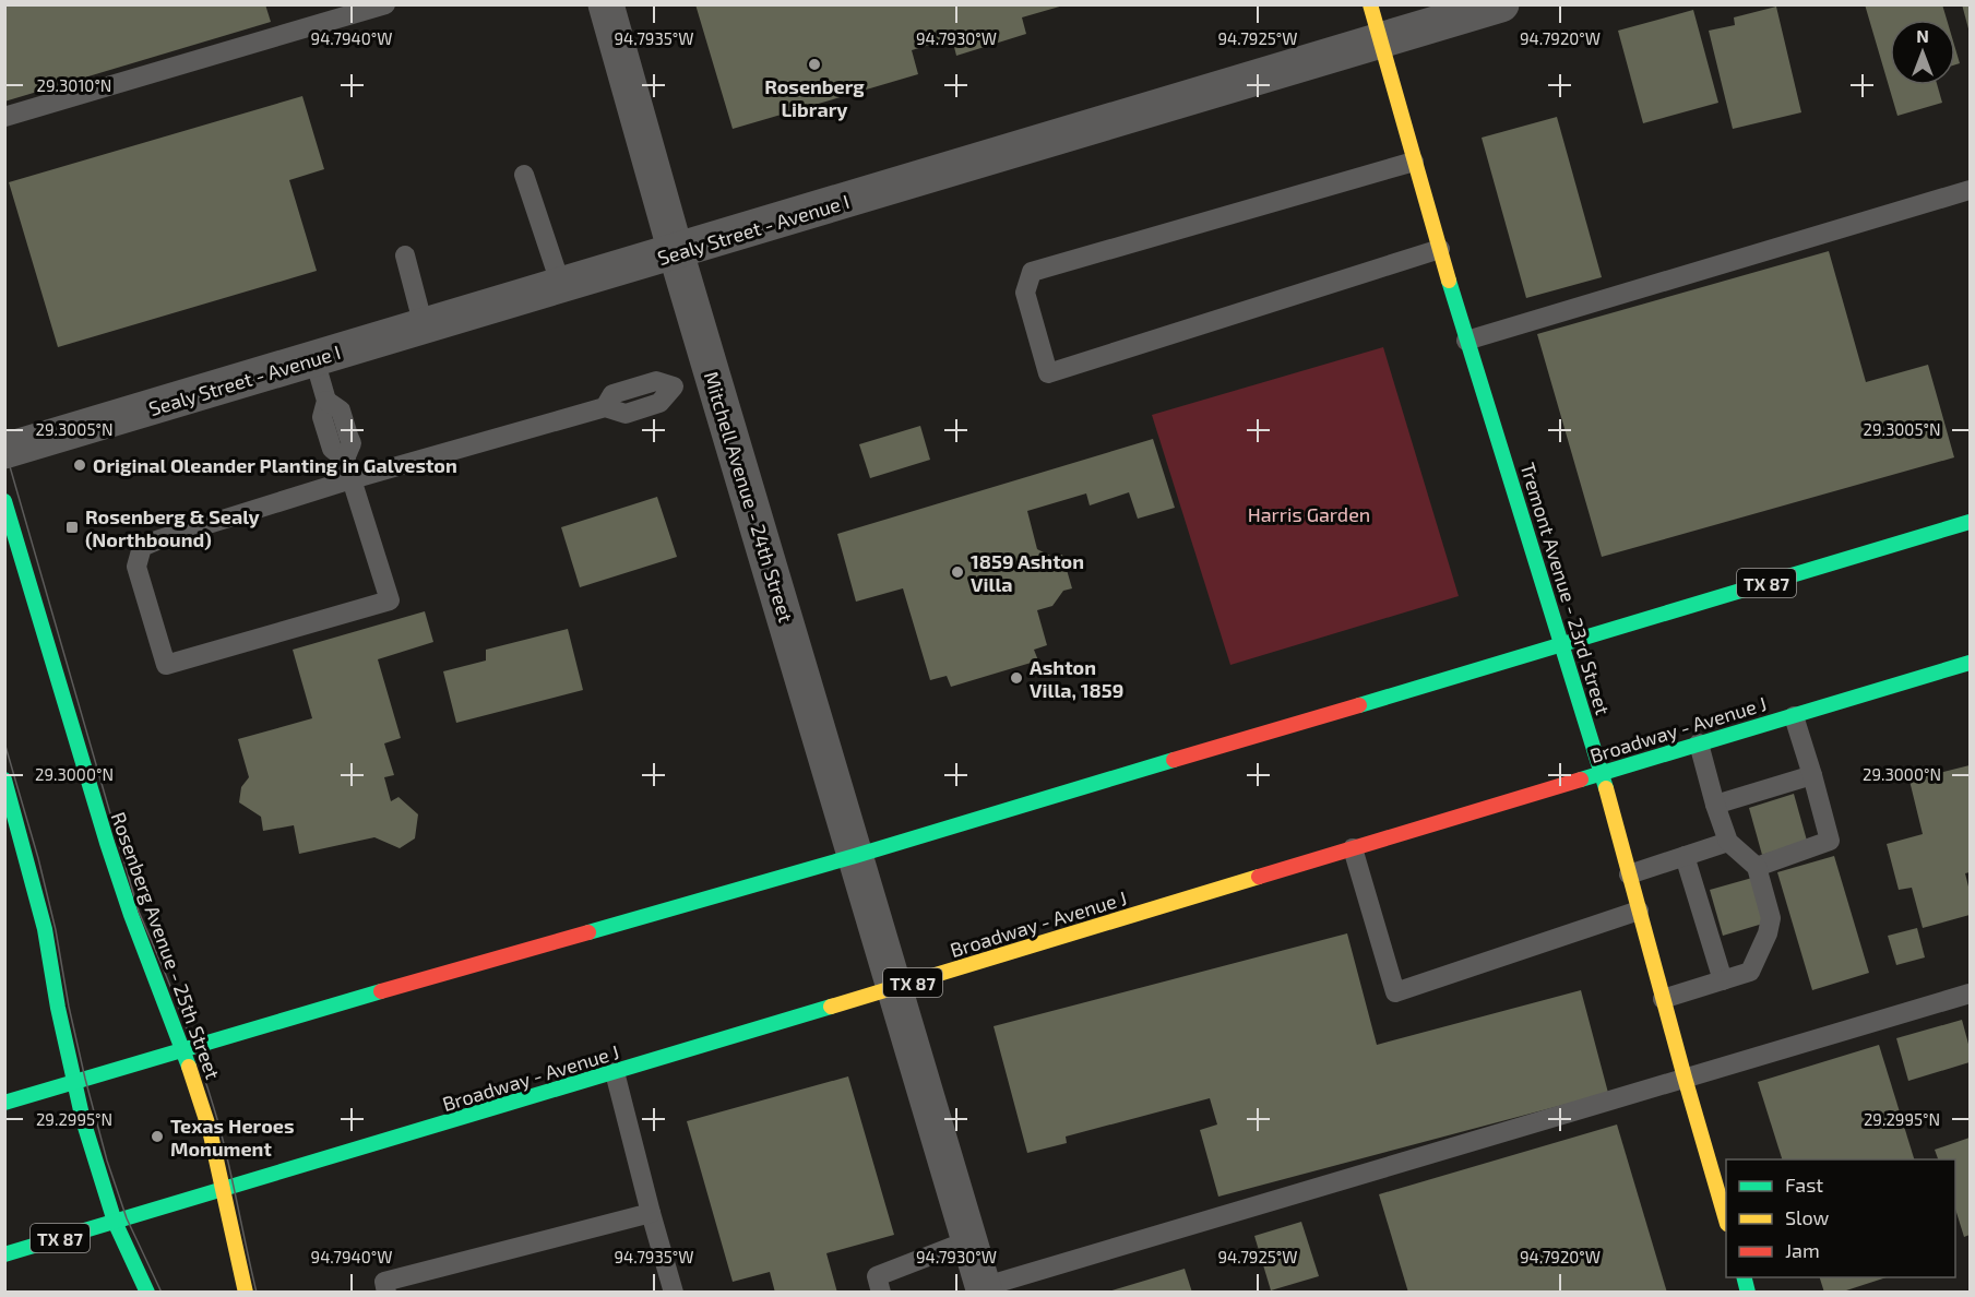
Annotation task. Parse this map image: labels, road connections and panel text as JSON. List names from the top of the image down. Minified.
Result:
{"streets":{"main road":["TX 87","Tremont Avenue - 23rd Street","Broadway - Avenue J","Rosenberg Avenue - 25th Street"],"street":["Sealy Street - Avenue I","Mitchell Avenue - 24th Street"]},"crossings":[["Sealy Street - Avenue I","Mitchell Avenue - 24th Street"],["Sealy Street - Avenue I","Tremont Avenue - 23rd Street"],["Mitchell Avenue - 24th Street","TX 87"],["Mitchell Avenue - 24th Street","Broadway - Avenue J"],["TX 87","Tremont Avenue - 23rd Street"],["TX 87","Rosenberg Avenue - 25th Street"],["Tremont Avenue - 23rd Street","Broadway - Avenue J"],["Broadway - Avenue J","Rosenberg Avenue - 25th Street"]],"parks":["Harris Garden"],"places":{"other":["Rosenberg Library","Original Oleander Planting in Galveston","1859 Ashton Villa","Ashton Villa, 1859","Texas Heroes Monument"],"transit":["Rosenberg & Sealy (Northbound)"]},"legend":["Fast","Slow","Jam"],"north":"top","coordinates":["94.7940°W","94.7935°W","94.7930°W","94.7925°W","94.7920°W","29.3010°N","29.3005°N","29.3000°N","29.2995°N"]}
